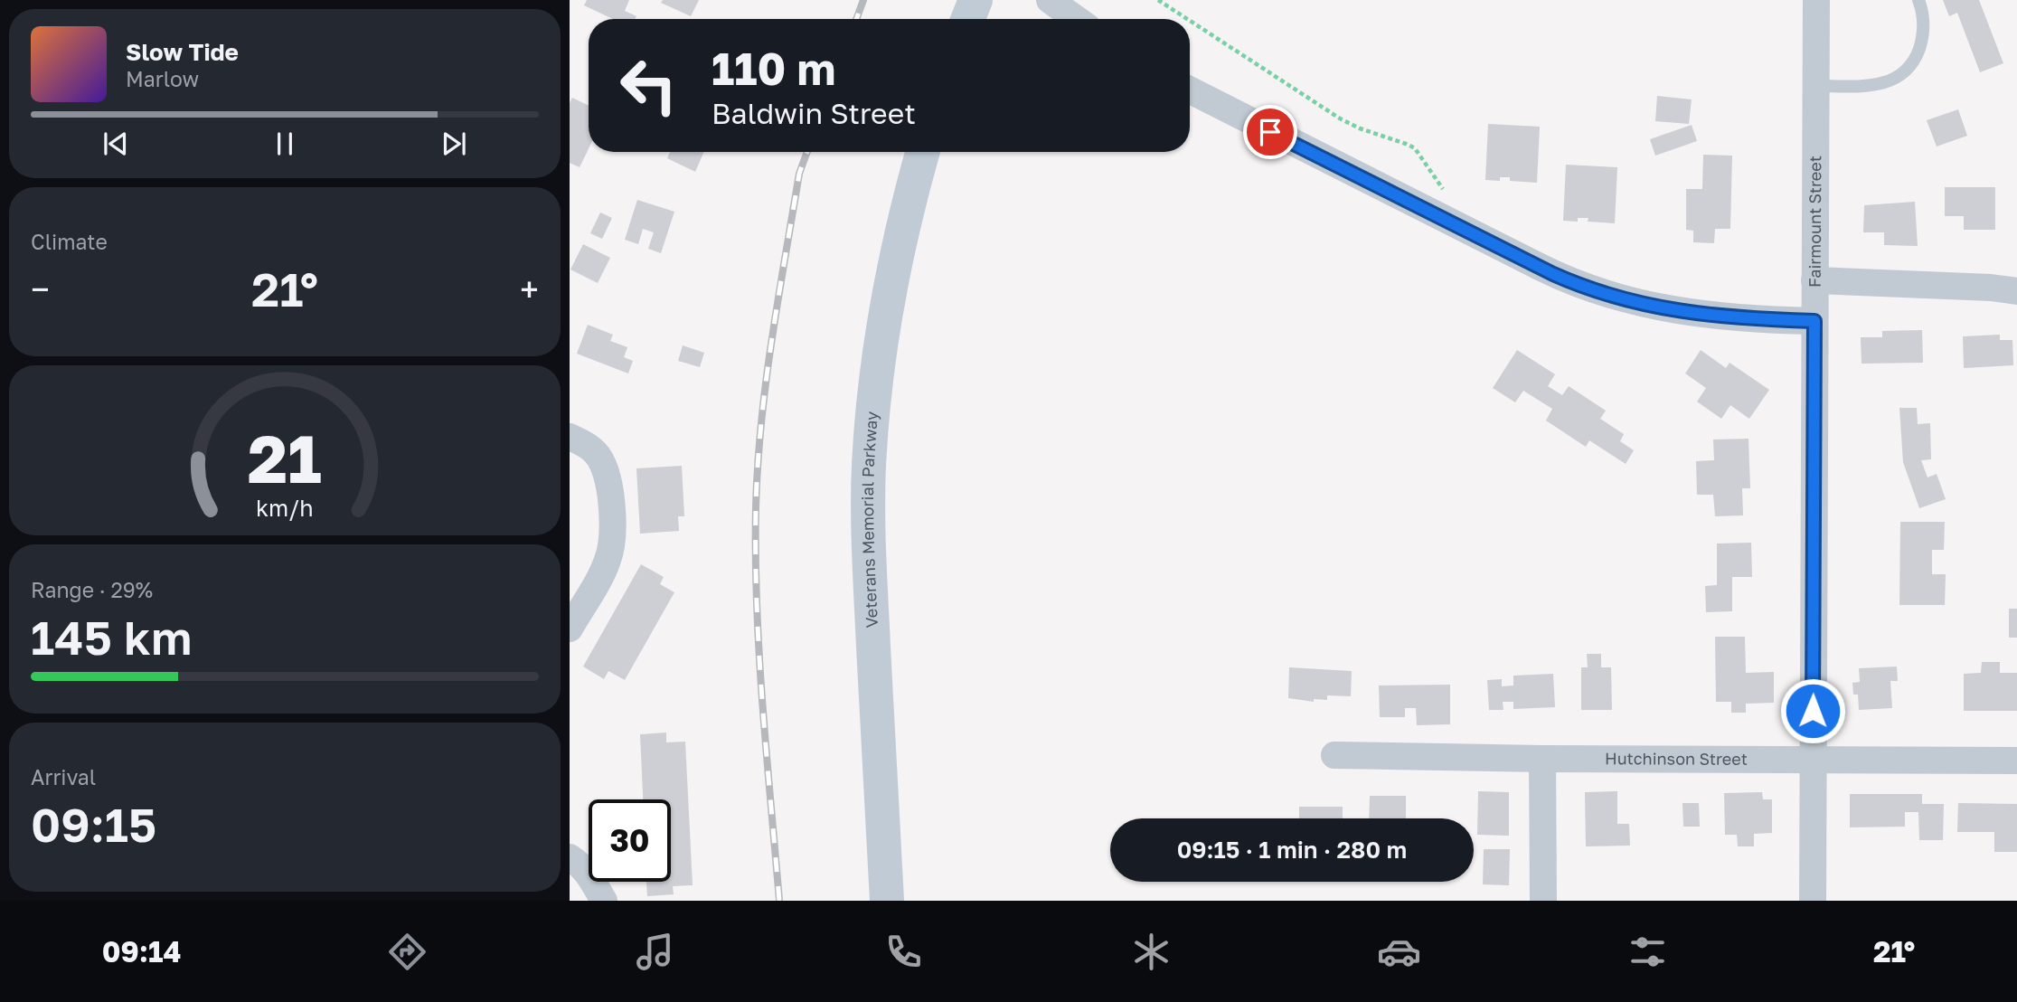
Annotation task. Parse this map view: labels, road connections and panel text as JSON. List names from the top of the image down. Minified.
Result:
{"streets":{"main road":["Veterans Memorial Parkway"],"street":["Fairmount Street","Hutchinson Street"]},"crossings":[["Fairmount Street","Hutchinson Street"]],"page":{"turn":["110 m","Baldwin Street"],"song":["Slow Tide","Marlow"],"tile":["Climate",["Range · 29%","145 km"],["Arrival","09:15"]],"heat":["−","21°","+"],"limit":"30","trip":"09:15 · 1 min · 280 m","tabs":["09:14","21°"],"gauge":["21","km/h"]}}
